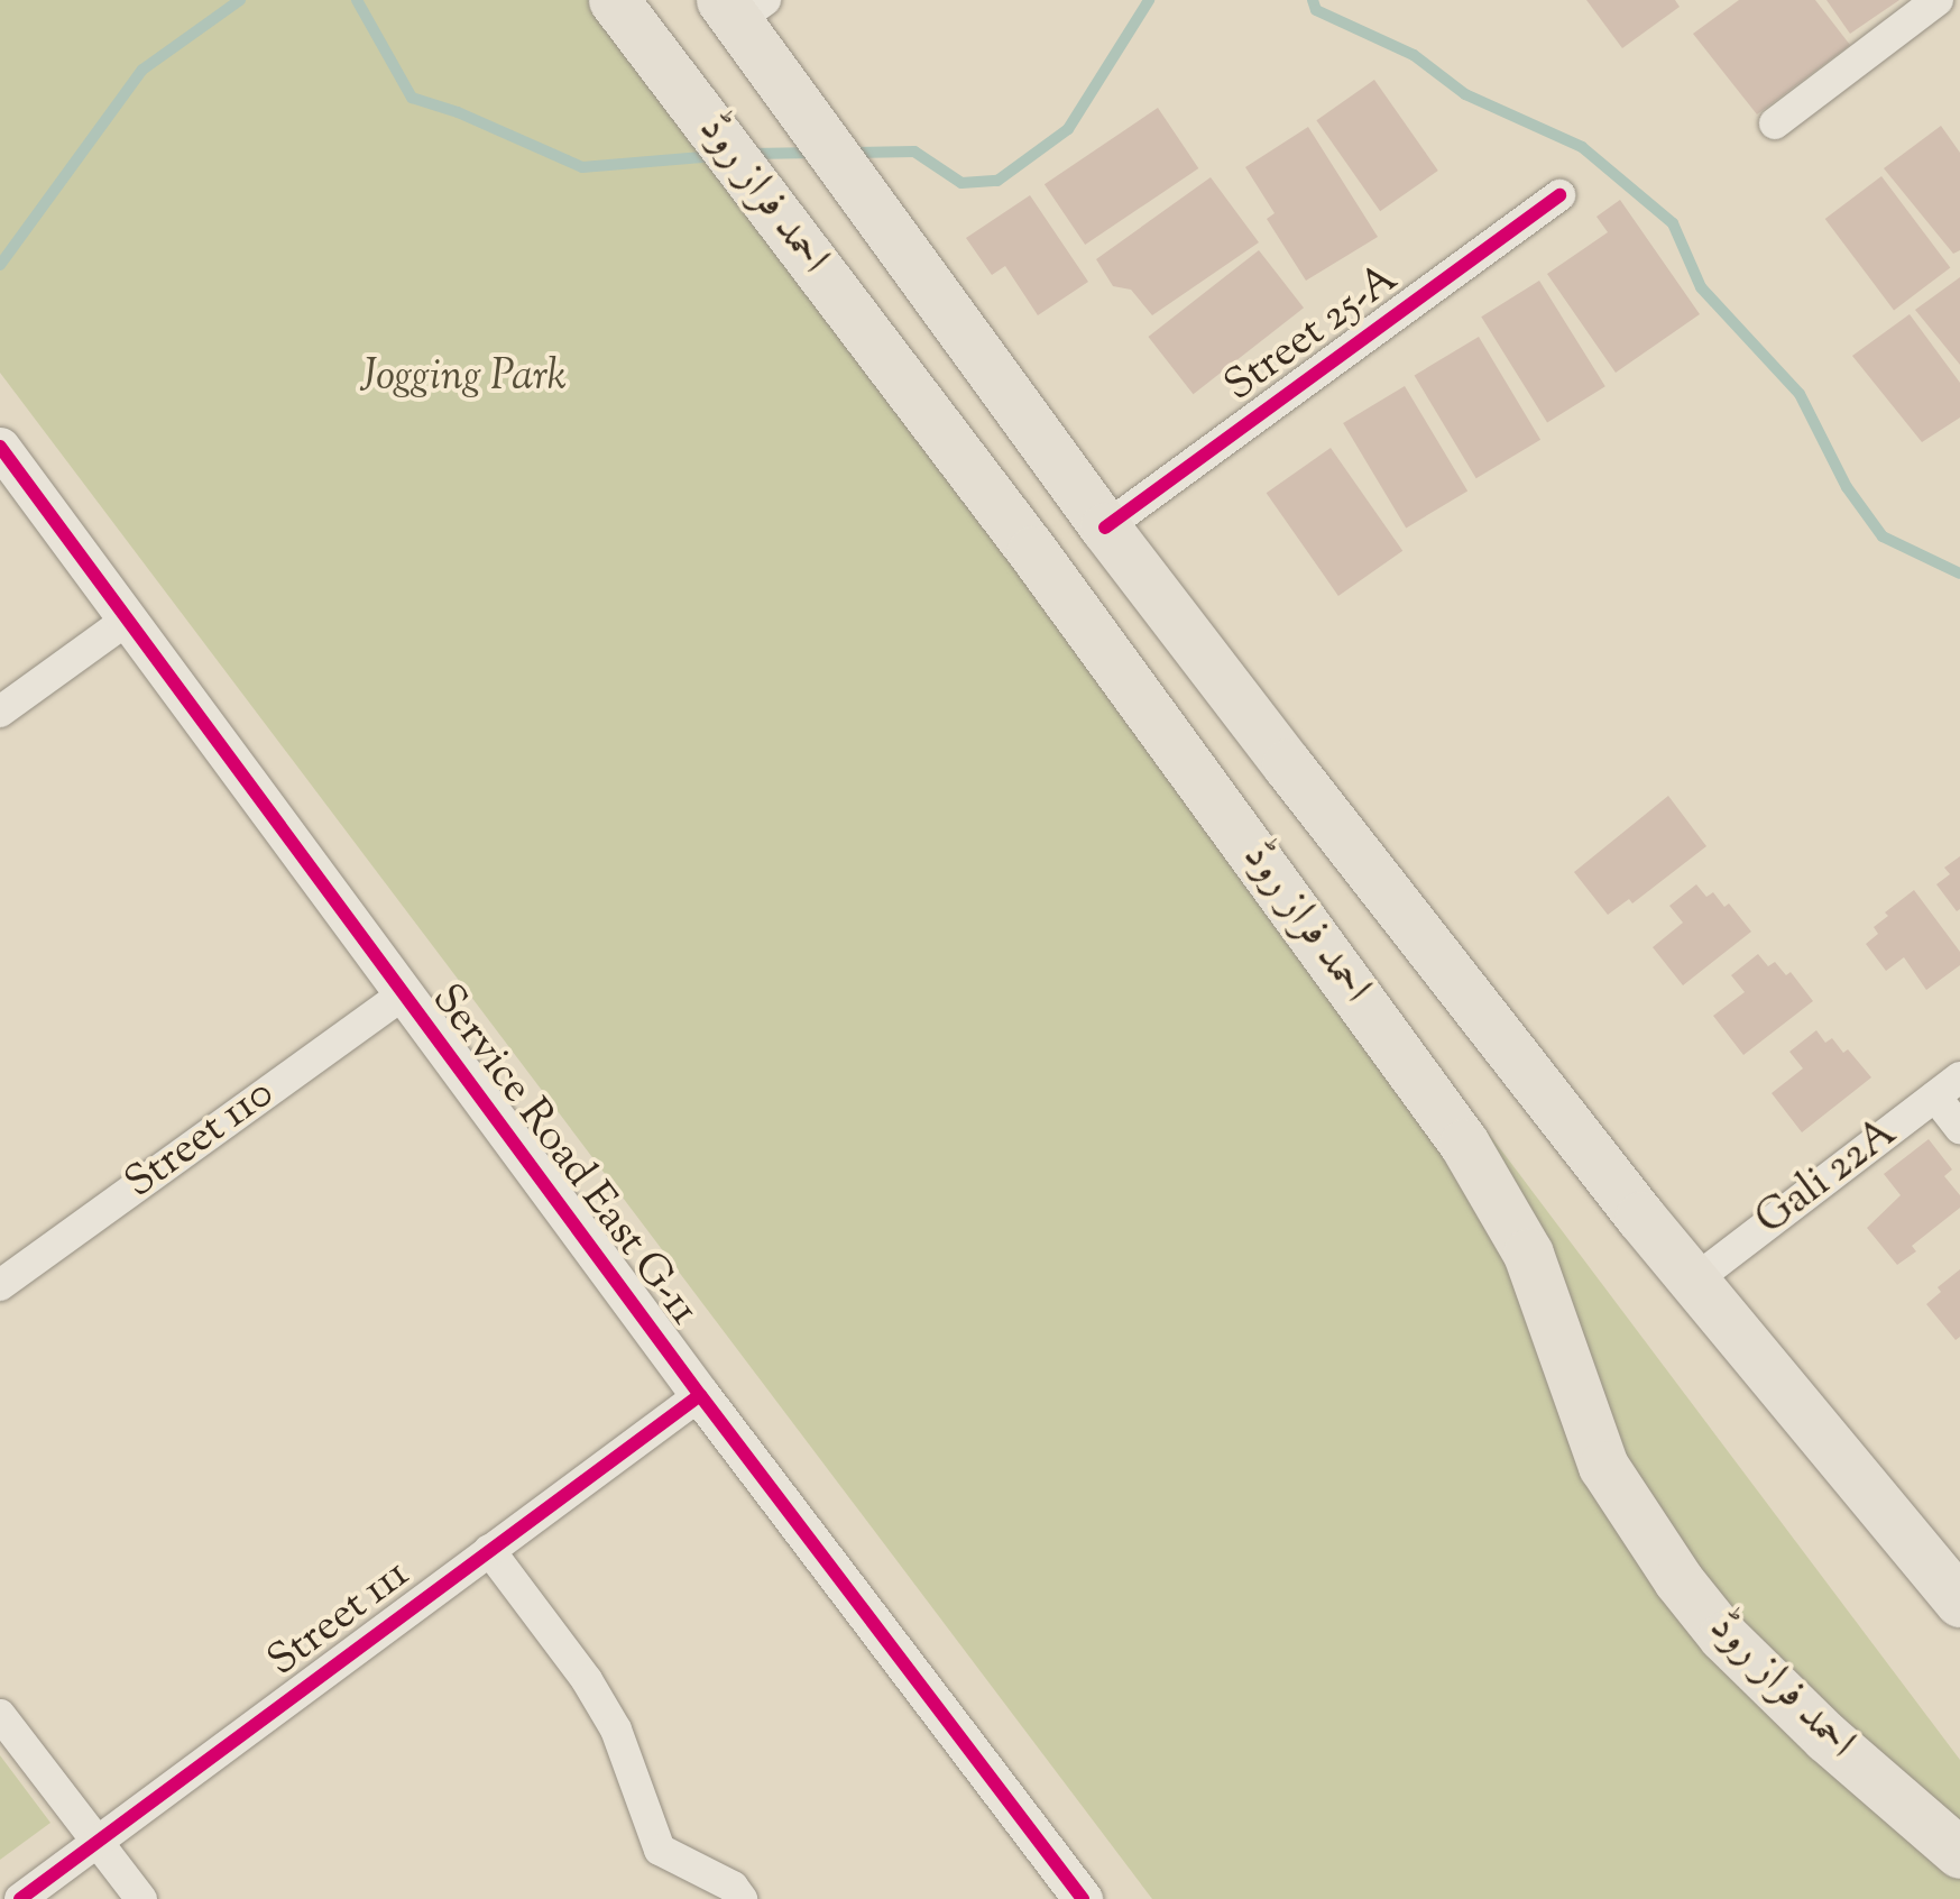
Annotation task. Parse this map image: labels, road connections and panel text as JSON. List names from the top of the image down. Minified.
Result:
{"streets":{"main road":["احمد فراز روڈ"],"street":["Street 25-A","Street 110","Service Road East G-11","Gali 22A","Street 111"]},"crossings":[["احمد فراز روڈ","Street 25-A"],["احمد فراز روڈ","Gali 22A"],["Street 110","Service Road East G-11"],["Service Road East G-11","Street 111"]],"parks":["Jogging Park"]}
